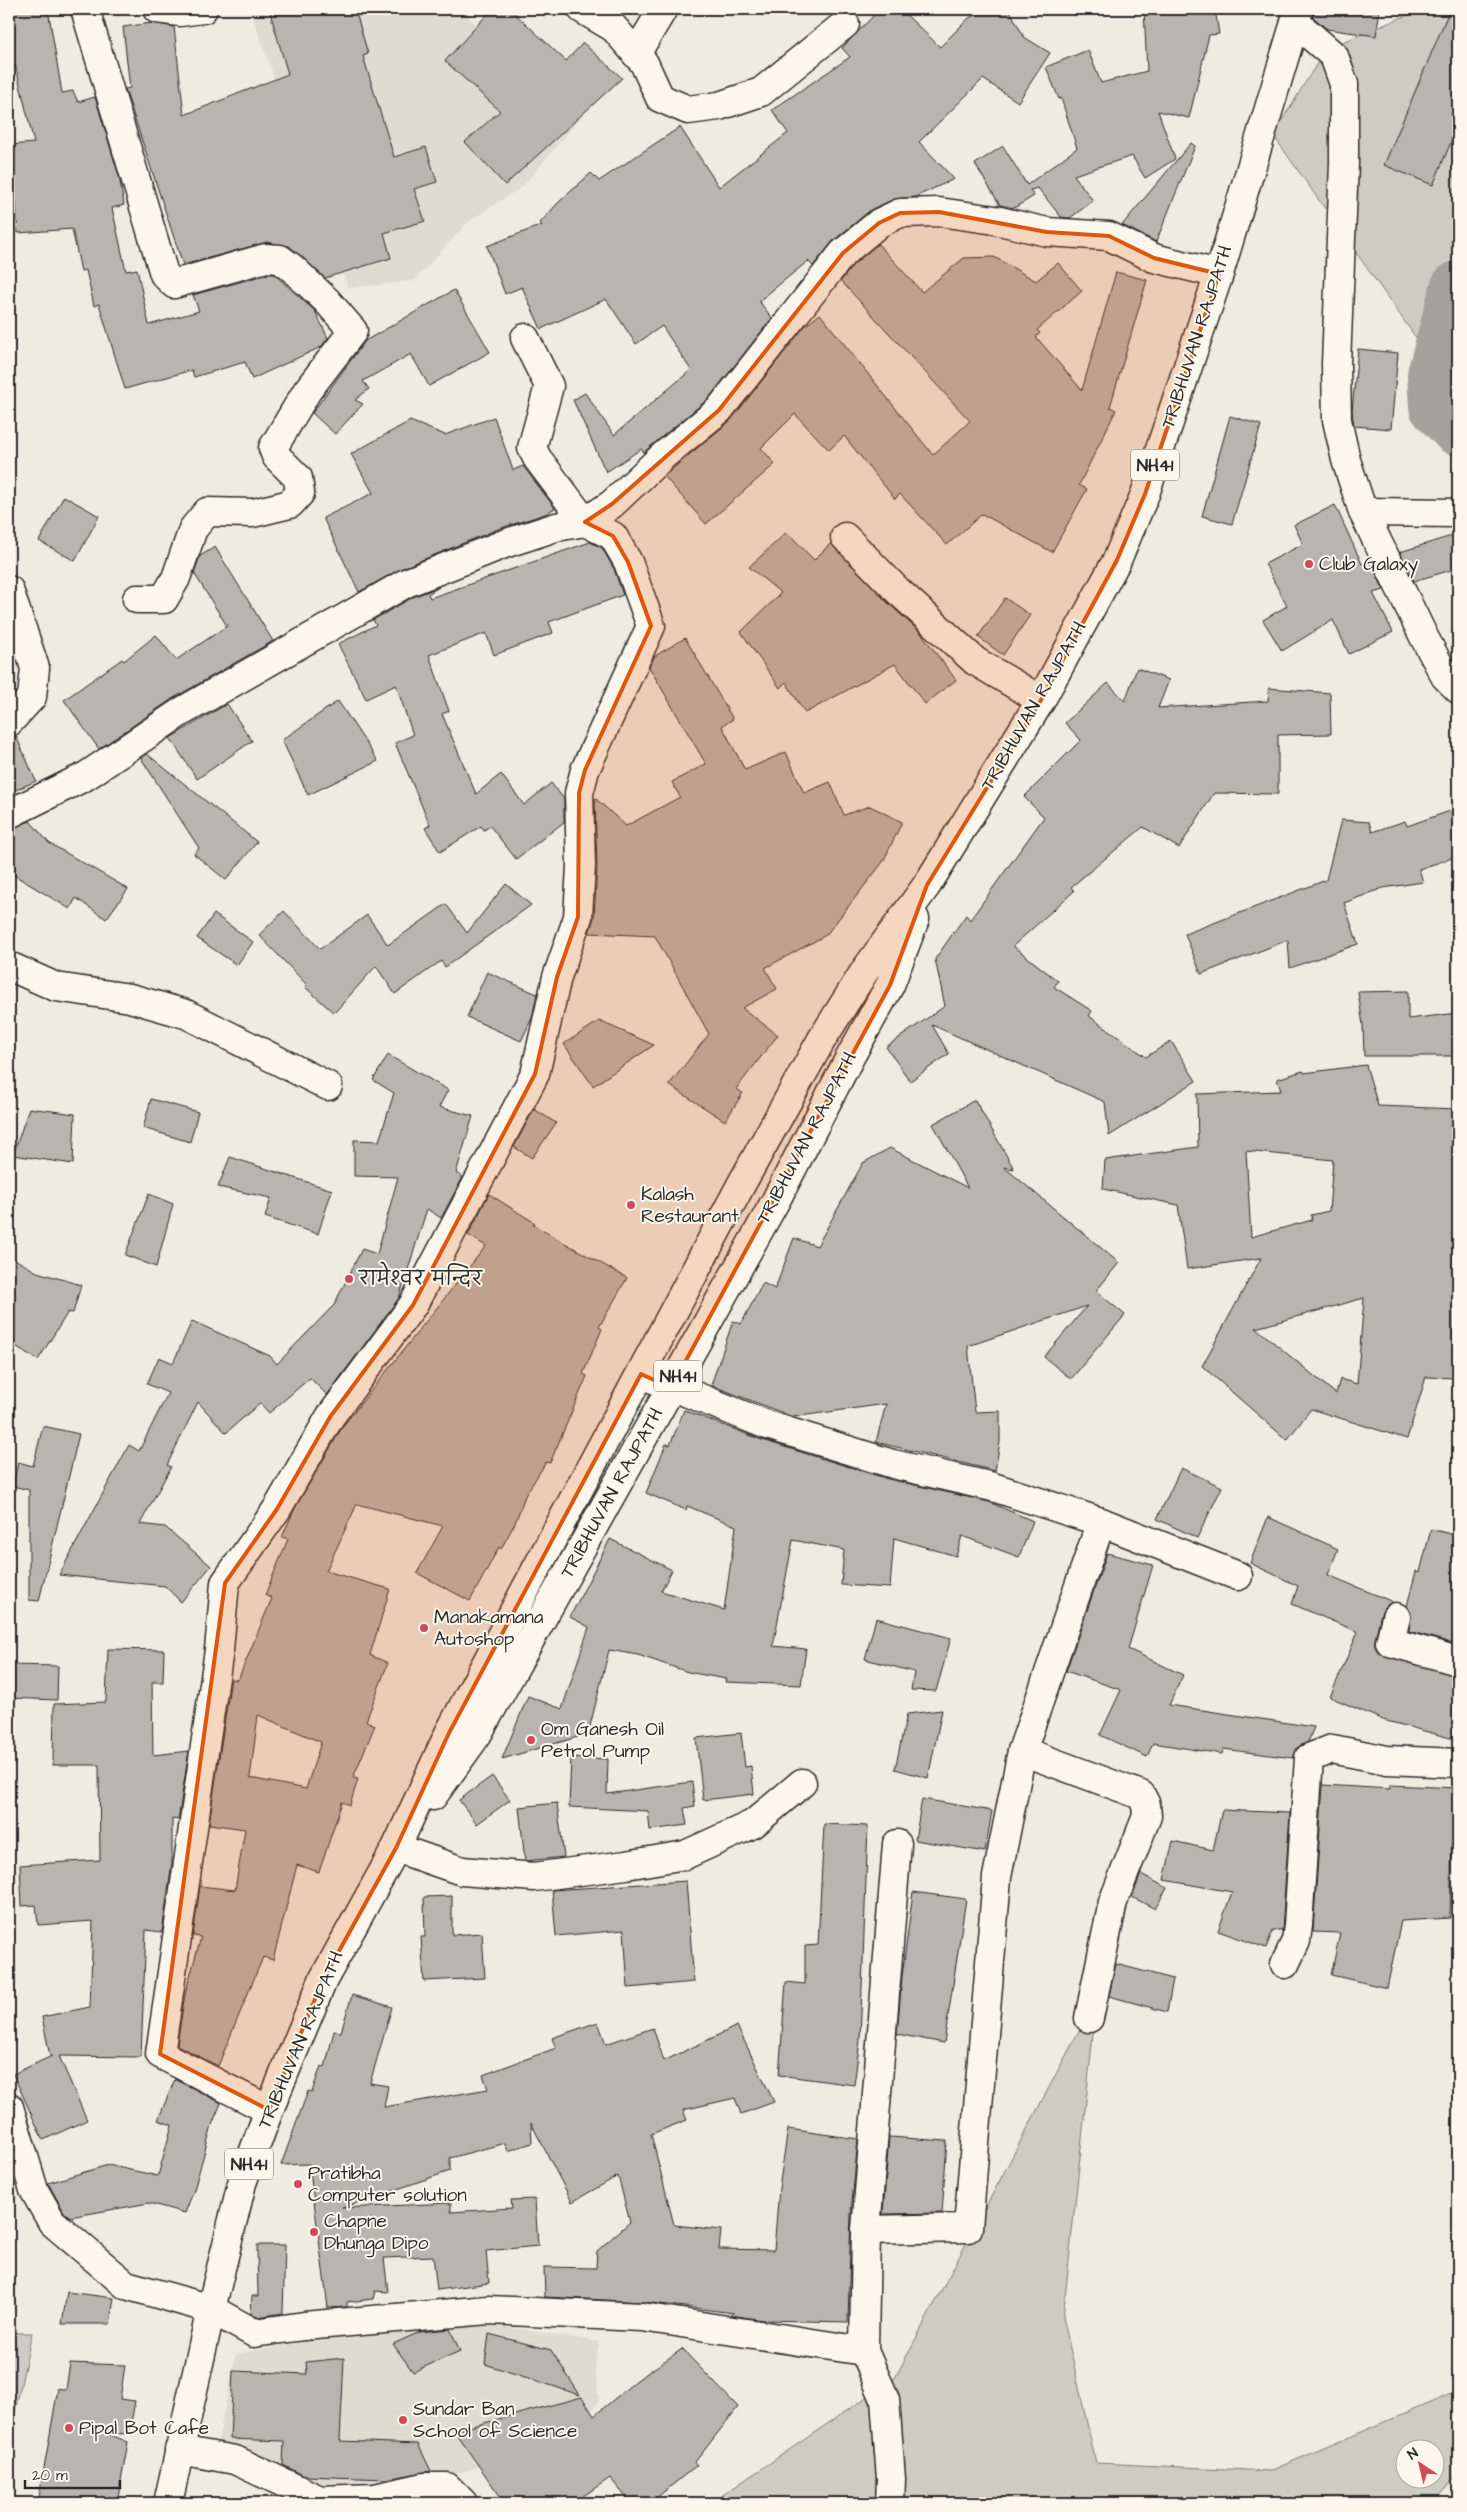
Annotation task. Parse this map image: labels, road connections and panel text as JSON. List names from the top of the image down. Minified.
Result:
{"streets":{"main road":["TRIBHUVAN RAJPATH","NH41"]},"places":["Club Galaxy","Kalash Restaurant","रामेश्वर मन्दिर","Manakamana Autoshop","Om Ganesh Oil Petrol Pump","Pratibha Computer solution","Chapne Dhunga Dipo","Sundar Ban School of Science","Pipal Bot Cafe"],"scale_bar":"20 m","north":"top left"}
